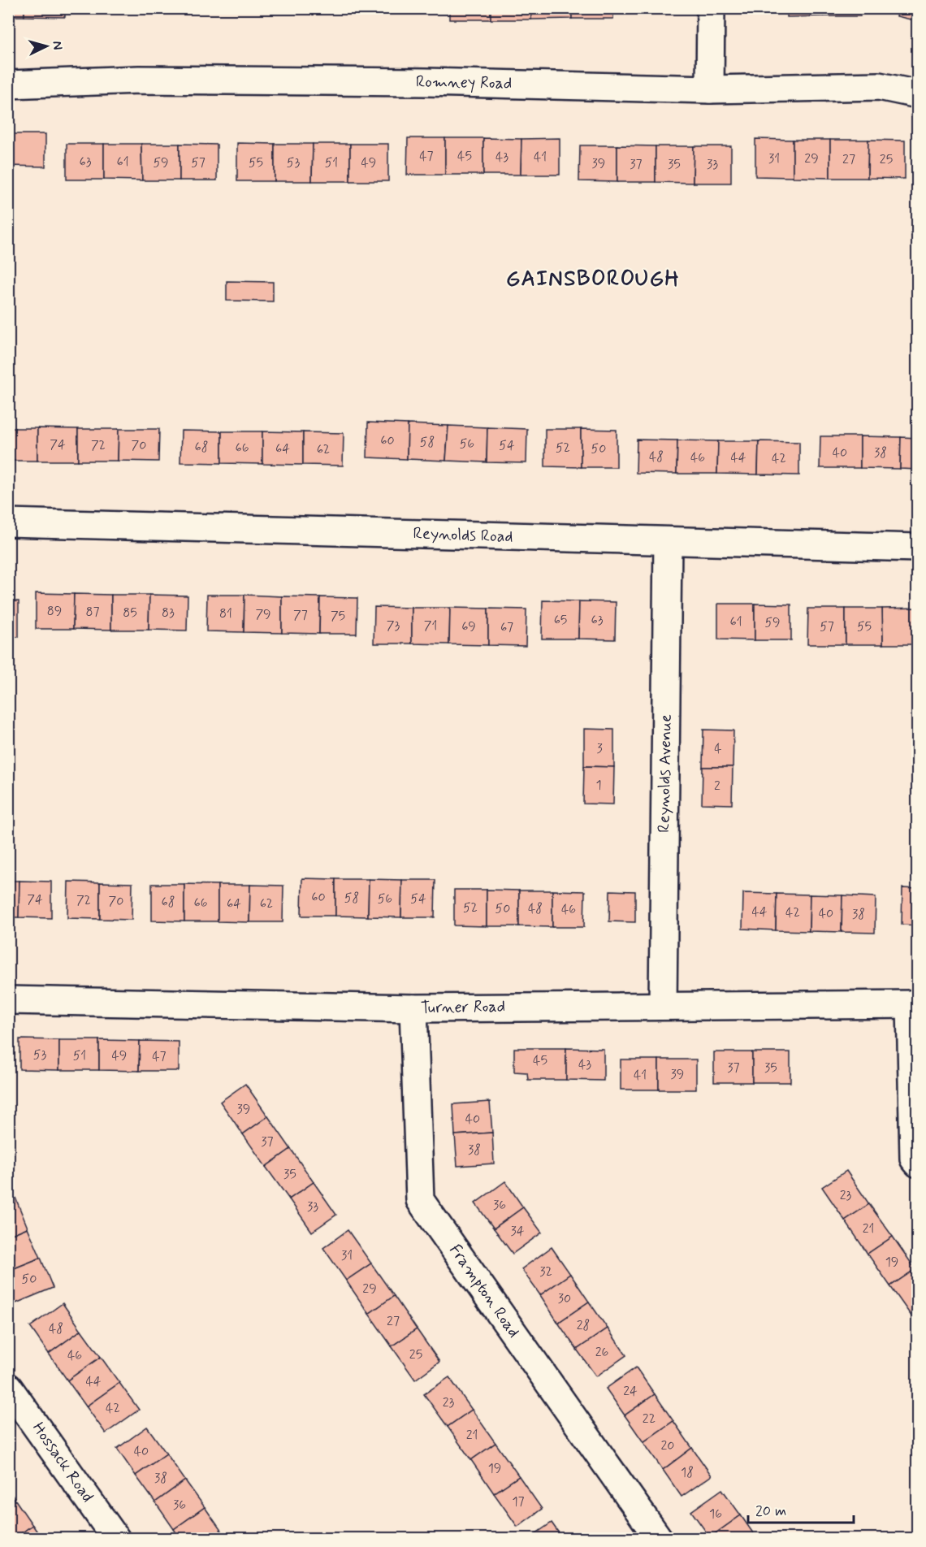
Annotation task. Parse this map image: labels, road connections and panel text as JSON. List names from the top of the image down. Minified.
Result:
{"streets":{"street":["Romney Road","Reynolds Road","Reynolds Avenue","Turner Road","Frampton Road","Hossack Road"]},"crossings":[["Reynolds Road","Reynolds Avenue"],["Reynolds Avenue","Turner Road"],["Turner Road","Frampton Road"]],"districts":["GAINSBOROUGH"],"house_numbers":["47","45","43","41","31","29","27","25","63","61","59","57","55","53","51","49","39","37","35","33","60","58","56","74","72","70","54","68","66","52","64","50","62","40","38","48","46","44","42","89","87","85","83","81","79","77","75","65","63","61","59","73","71","69","57","55","67","3","4","1","2","60","58","56","54","74","72","70","68","66","64","62","52","50","48","46","44","42","40","38","53","51","49","47","45","43","37","35","39","41","39","40","37","38","35","23","36","33","21","34","31","19","32","50","29","30","27","28","48","26","25","46","44","24","23","42","22","21","20","40","19","18","38","17","36","16"],"scale_bar":"20 m","north":"right"}
